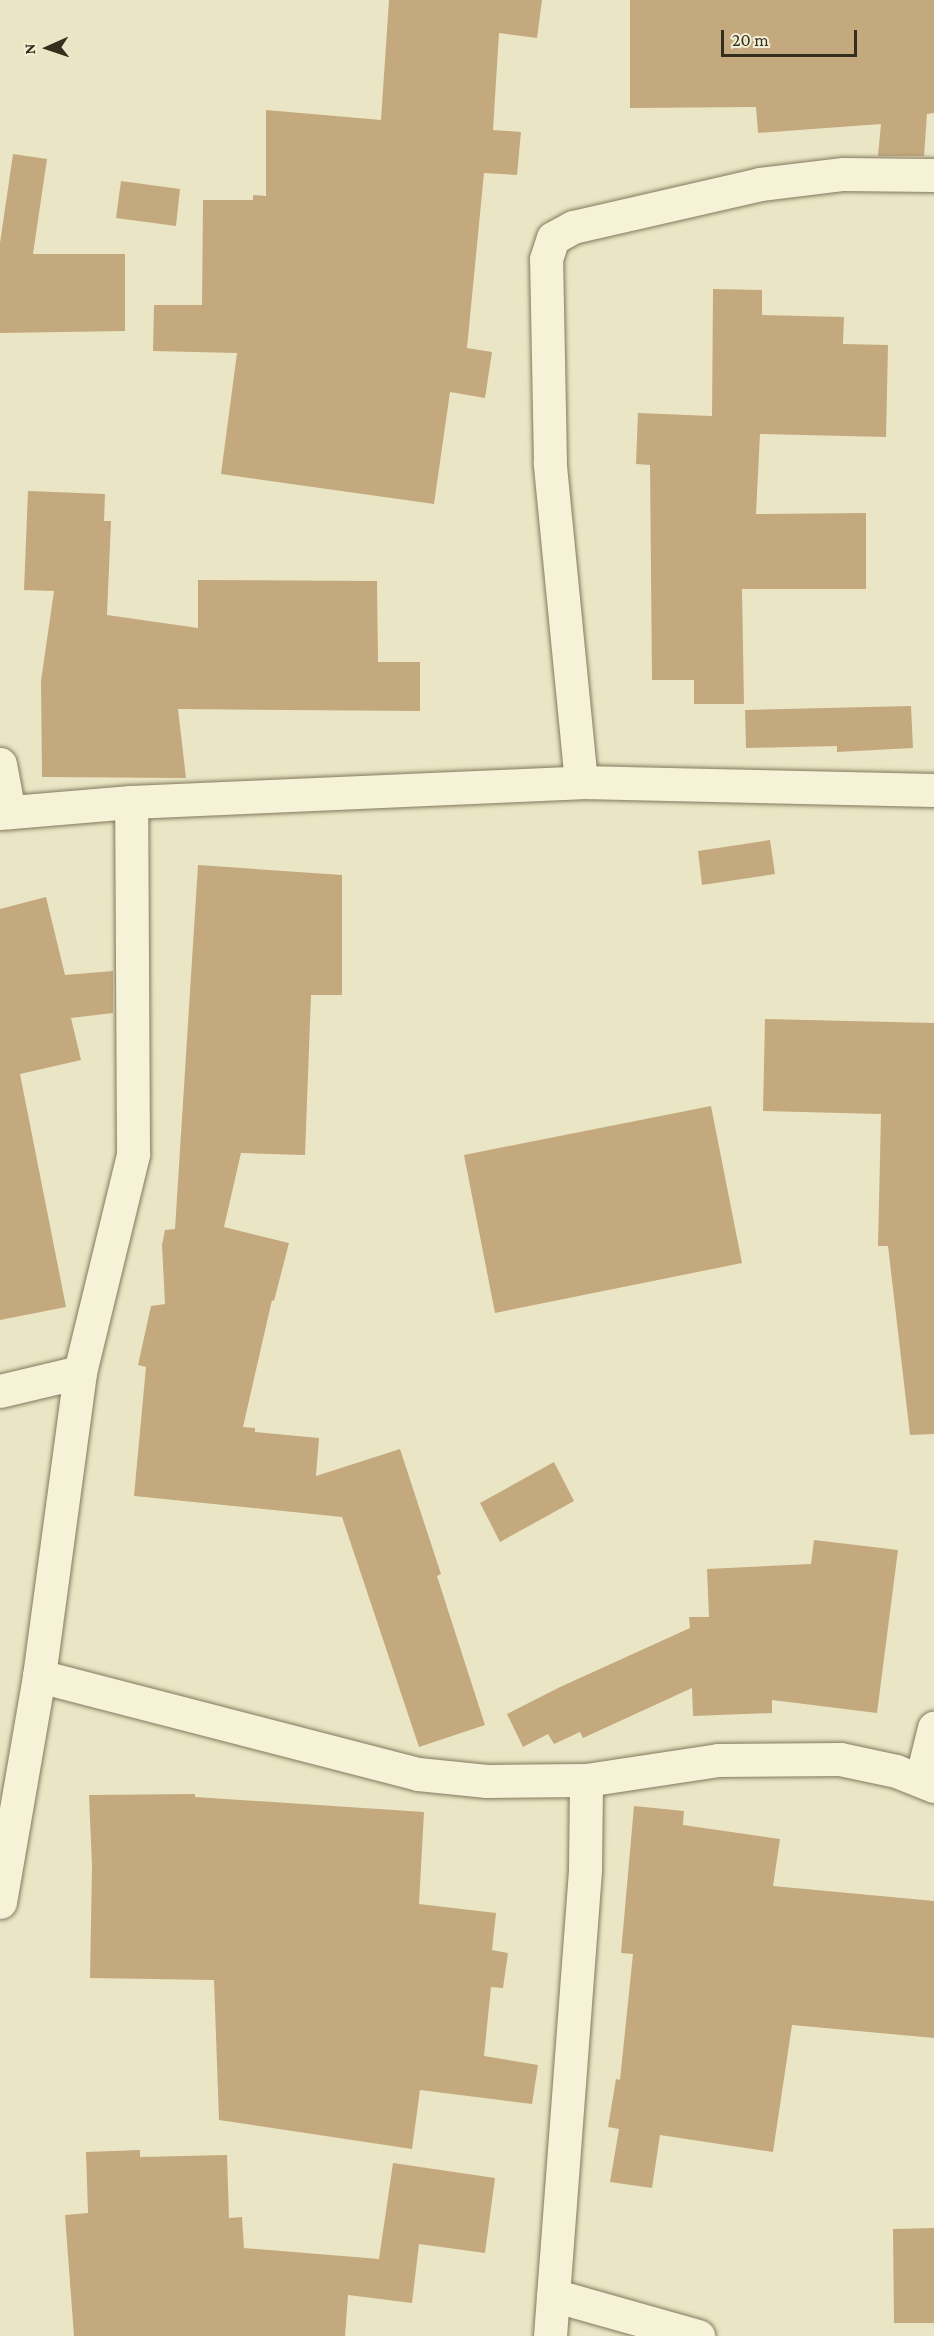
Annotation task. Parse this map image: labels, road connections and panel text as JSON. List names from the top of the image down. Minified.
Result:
{"scale_bar":"20 m","north":"left"}
